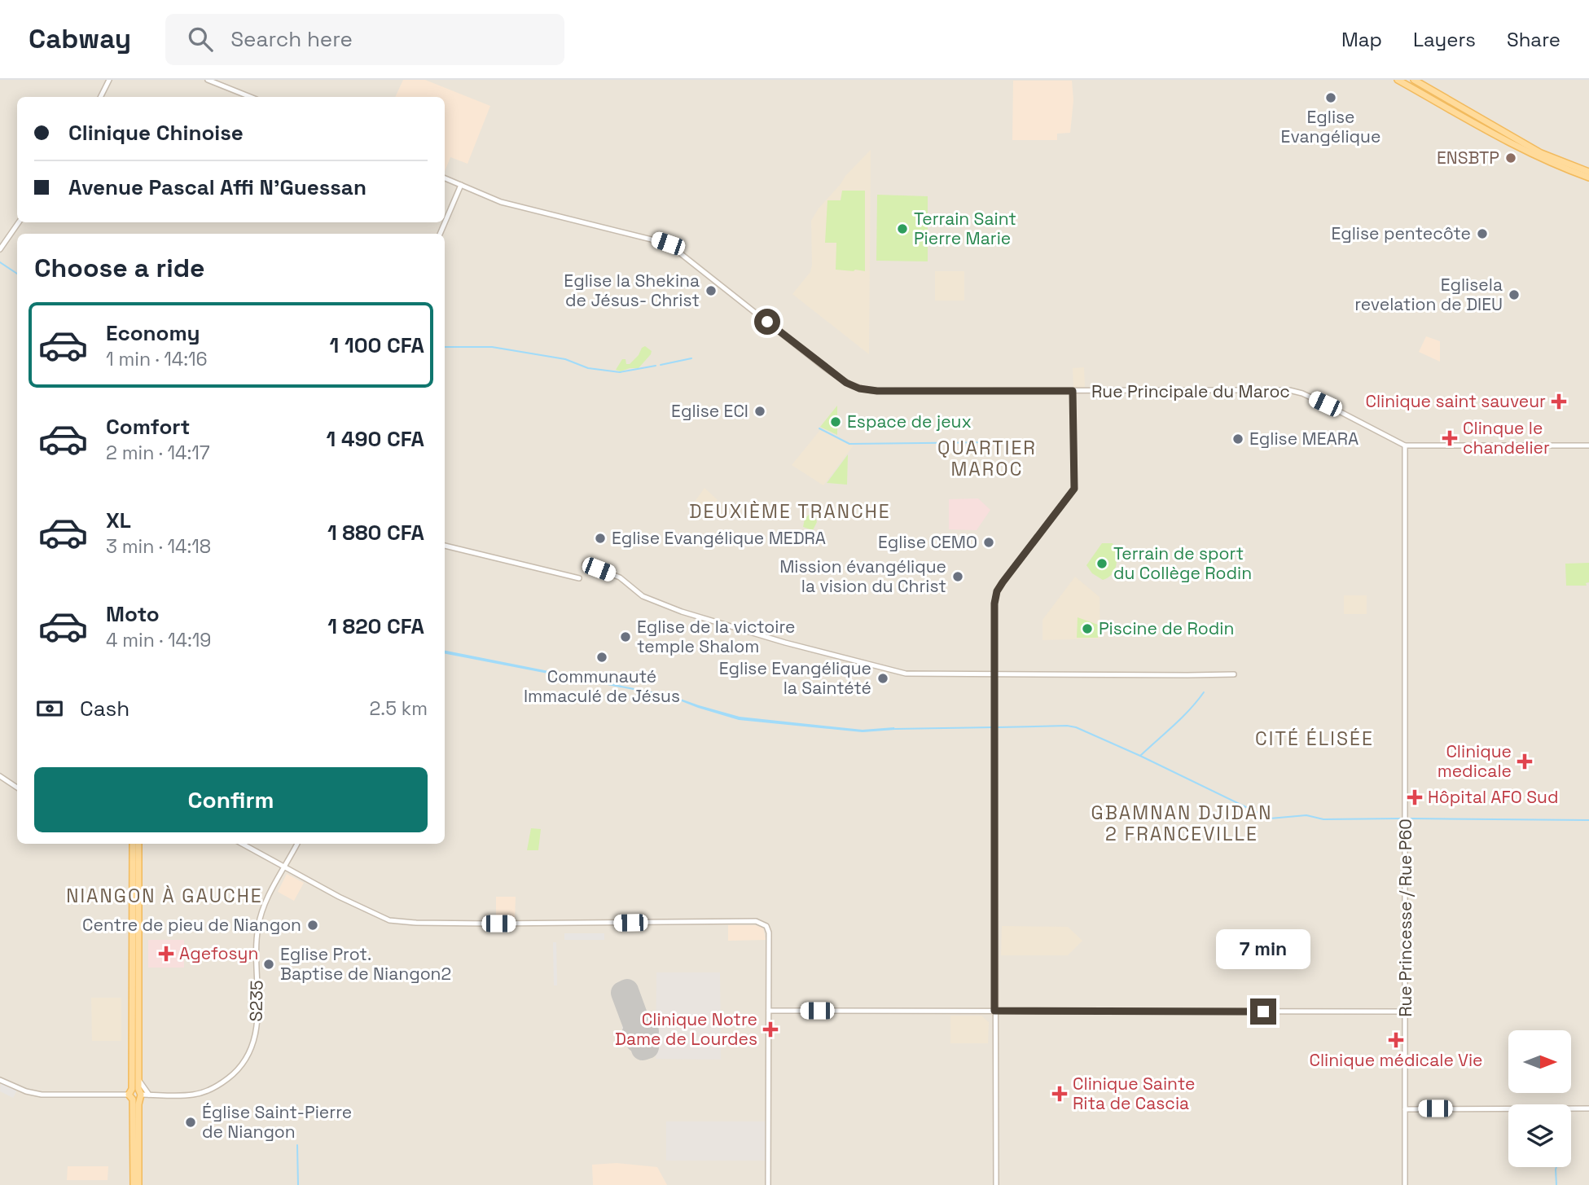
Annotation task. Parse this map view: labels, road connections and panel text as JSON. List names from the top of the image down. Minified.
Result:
{"streets":{"street":["Rue Principale du Maroc","Rue Princesse / Rue P60","S235"]},"crossings":[["Rue Principale du Maroc","Rue Princesse / Rue P60"]],"districts":["QUARTIER MAROC","DEUXIÈME TRANCHE","CITÉ ÉLISÉE","GBAMNAN DJIDAN 2 FRANCEVILLE","NIANGON À GAUCHE"],"places":{"other":["Eglise Evangélique","ENSBTP","Terrain Saint Pierre Marie","Eglise pentecôte","Eglise la Shekina de Jésus- Christ","Eglisela revelation de DIEU","Eglise ECI","Espace de jeux","Eglise MEARA","Eglise Evangélique MEDRA","Eglise CEMO","Terrain de sport du Collège Rodin","Mission évangélique la vision du Christ","Piscine de Rodin","Eglise de la victoire temple Shalom","Communauté Immaculé de Jésus","Eglise Evangélique la Saintété","Centre de pieu de Niangon","Eglise Prot. Baptise de Niangon2","Église Saint-Pierre de Niangon"],"health":["Clinique saint sauveur","Clinque le chandelier","Clinique medicale","Hôpital AFO Sud","Agefosyn","Clinique Notre Dame de Lourdes","Clinique médicale Vie","Clinique Sainte Rita de Cascia"]},"north":"right","page":{"header":"Cabway","search":"Search here","nav":["Map","Layers","Share"],"banner":["Clinique Chinoise","Avenue Pascal Affi N'Guessan"],"heading":"Choose a ride","list":[{"name":"Economy","note":"1 min · 14:16","value":"1 100 CFA"},{"name":"Comfort","note":"2 min · 14:17","value":"1 490 CFA"},{"name":"XL","note":"3 min · 14:18","value":"1 880 CFA"},{"name":"Moto","note":"4 min · 14:19","value":"1 820 CFA"}],"pay":["Cash","2.5 km"],"buttons":"Confirm","bubble":"7 min"}}
